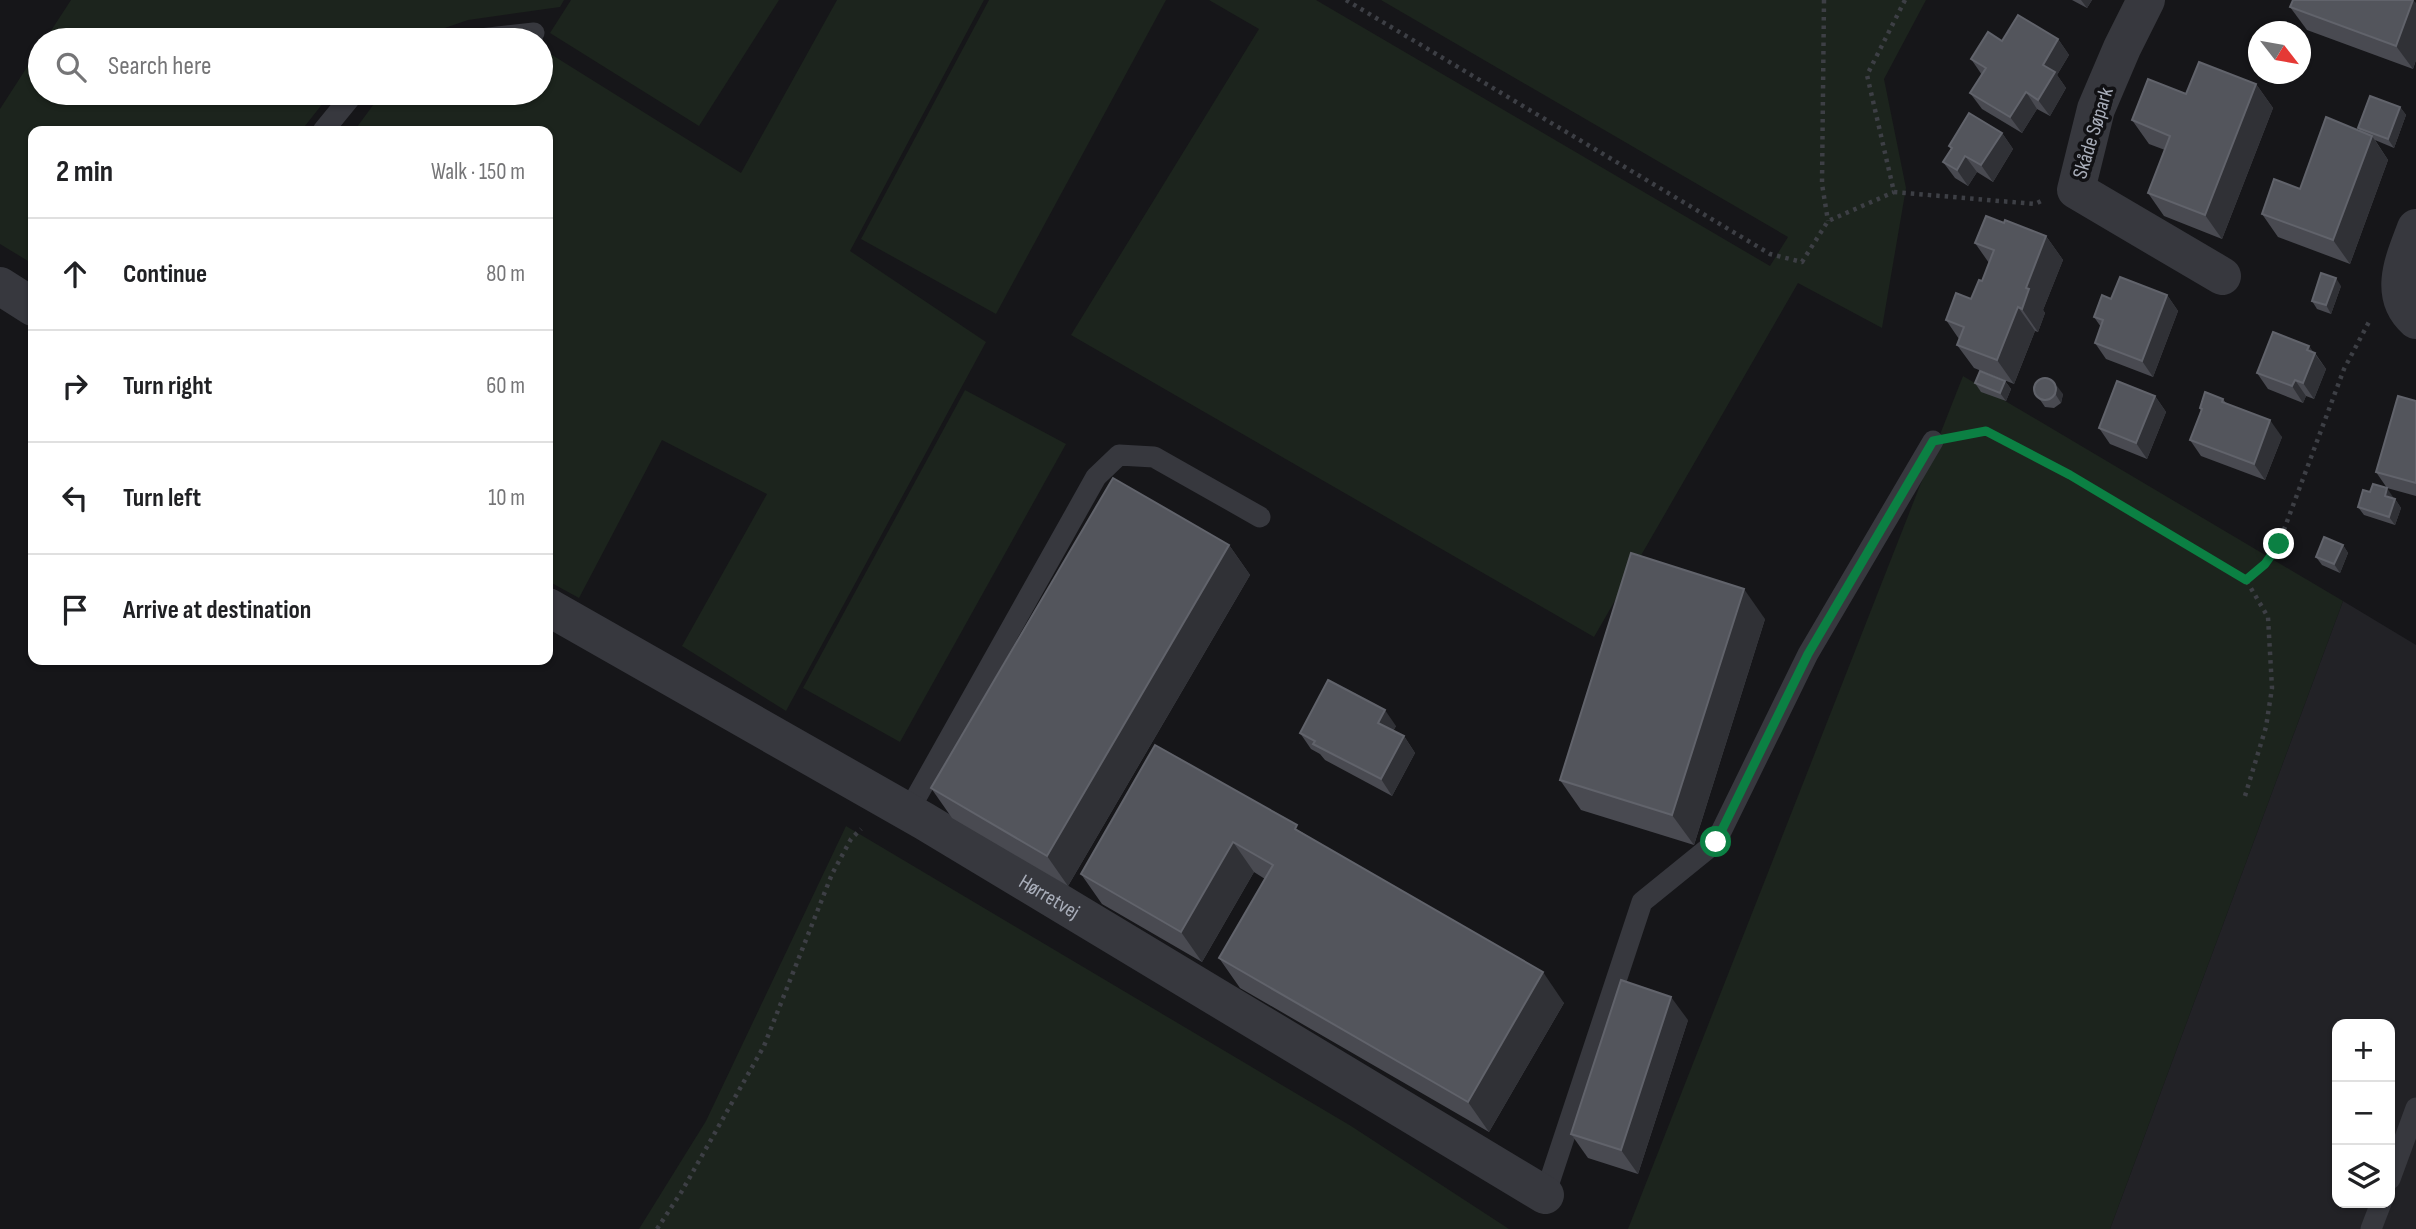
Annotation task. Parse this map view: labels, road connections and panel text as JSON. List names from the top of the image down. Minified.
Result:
{"streets":{"street":["Skåde Søpark","Hørretvej"]},"north":"bottom right","page":{"search":"Search here","heading":["2 min","Walk · 150 m"],"list":[["Continue","80 m"],["Turn right","60 m"],["Turn left","10 m"],"Arrive at destination"],"map_buttons":["+","−"]}}
